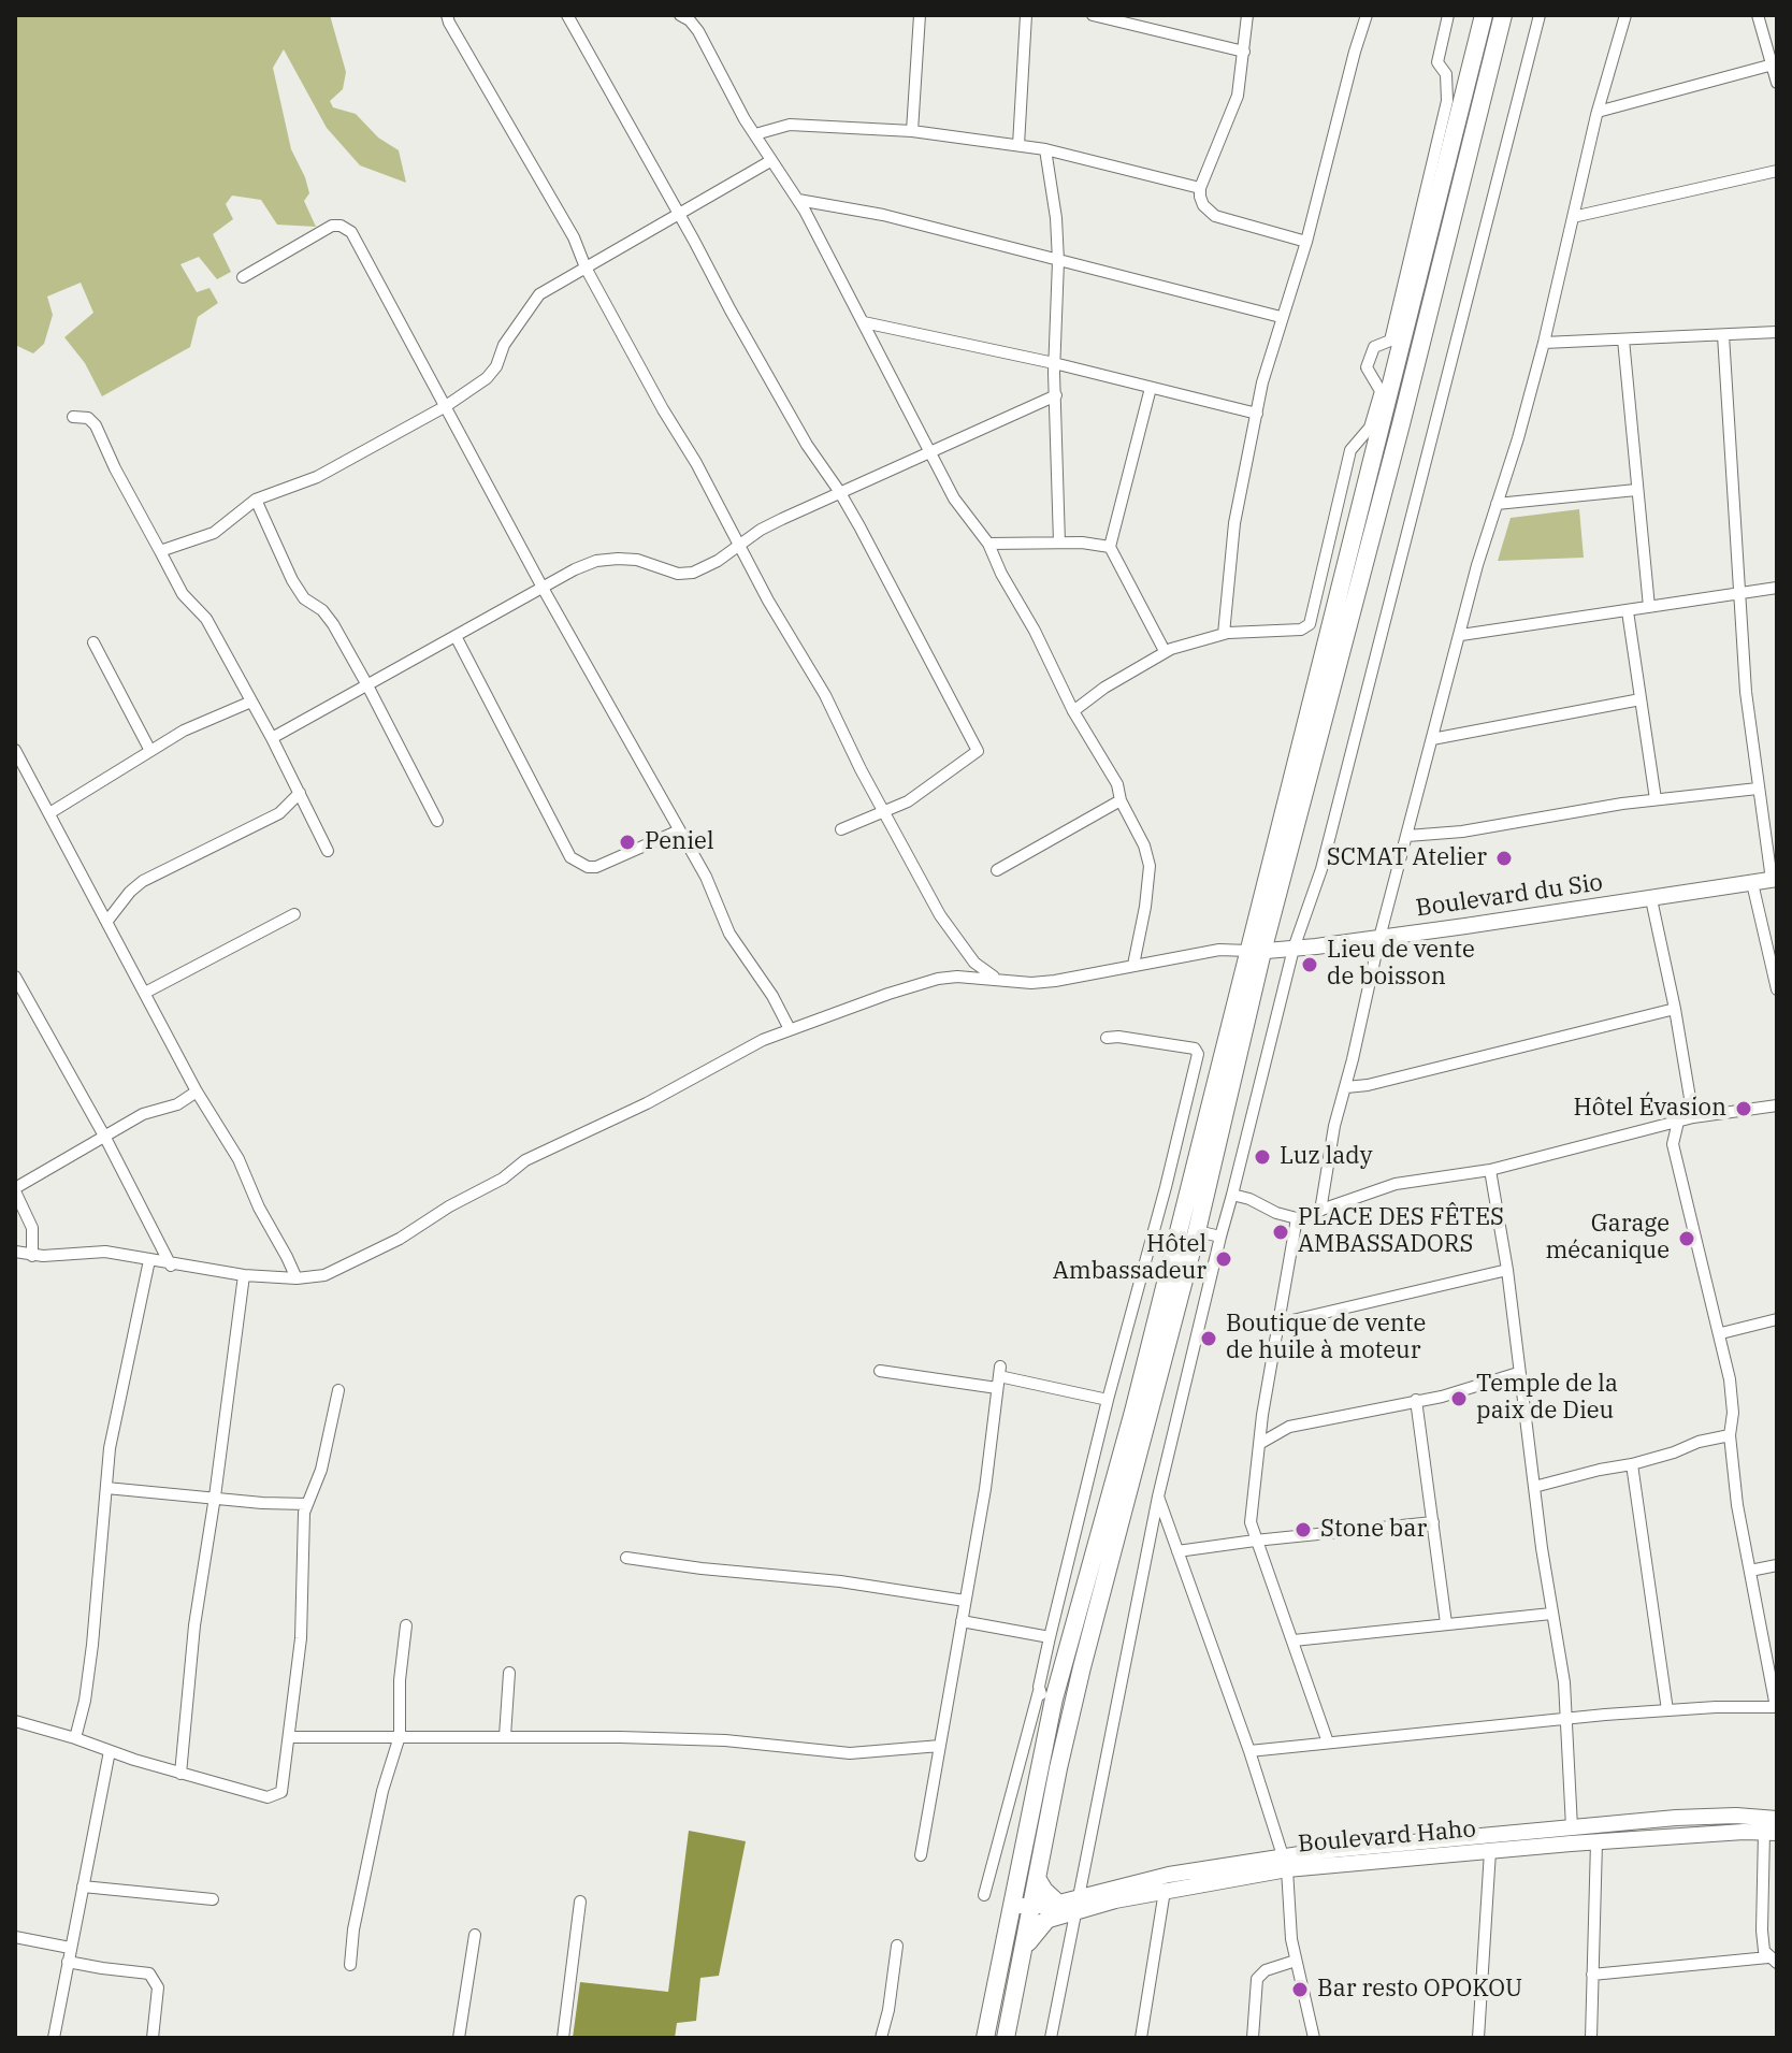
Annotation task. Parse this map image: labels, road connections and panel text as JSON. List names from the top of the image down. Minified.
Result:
{"streets":{"main road":["Boulevard du Sio","Boulevard Haho"]},"places":["Peniel","SCMAT Atelier","Lieu de vente de boisson","Hôtel Évasion","Luz lady","PLACE DES FÊTES AMBASSADORS","Garage mécanique","Hôtel Ambassadeur","Boutique de vente de huile à moteur","Temple de la paix de Dieu","Stone bar","Bar resto OPOKOU"]}
